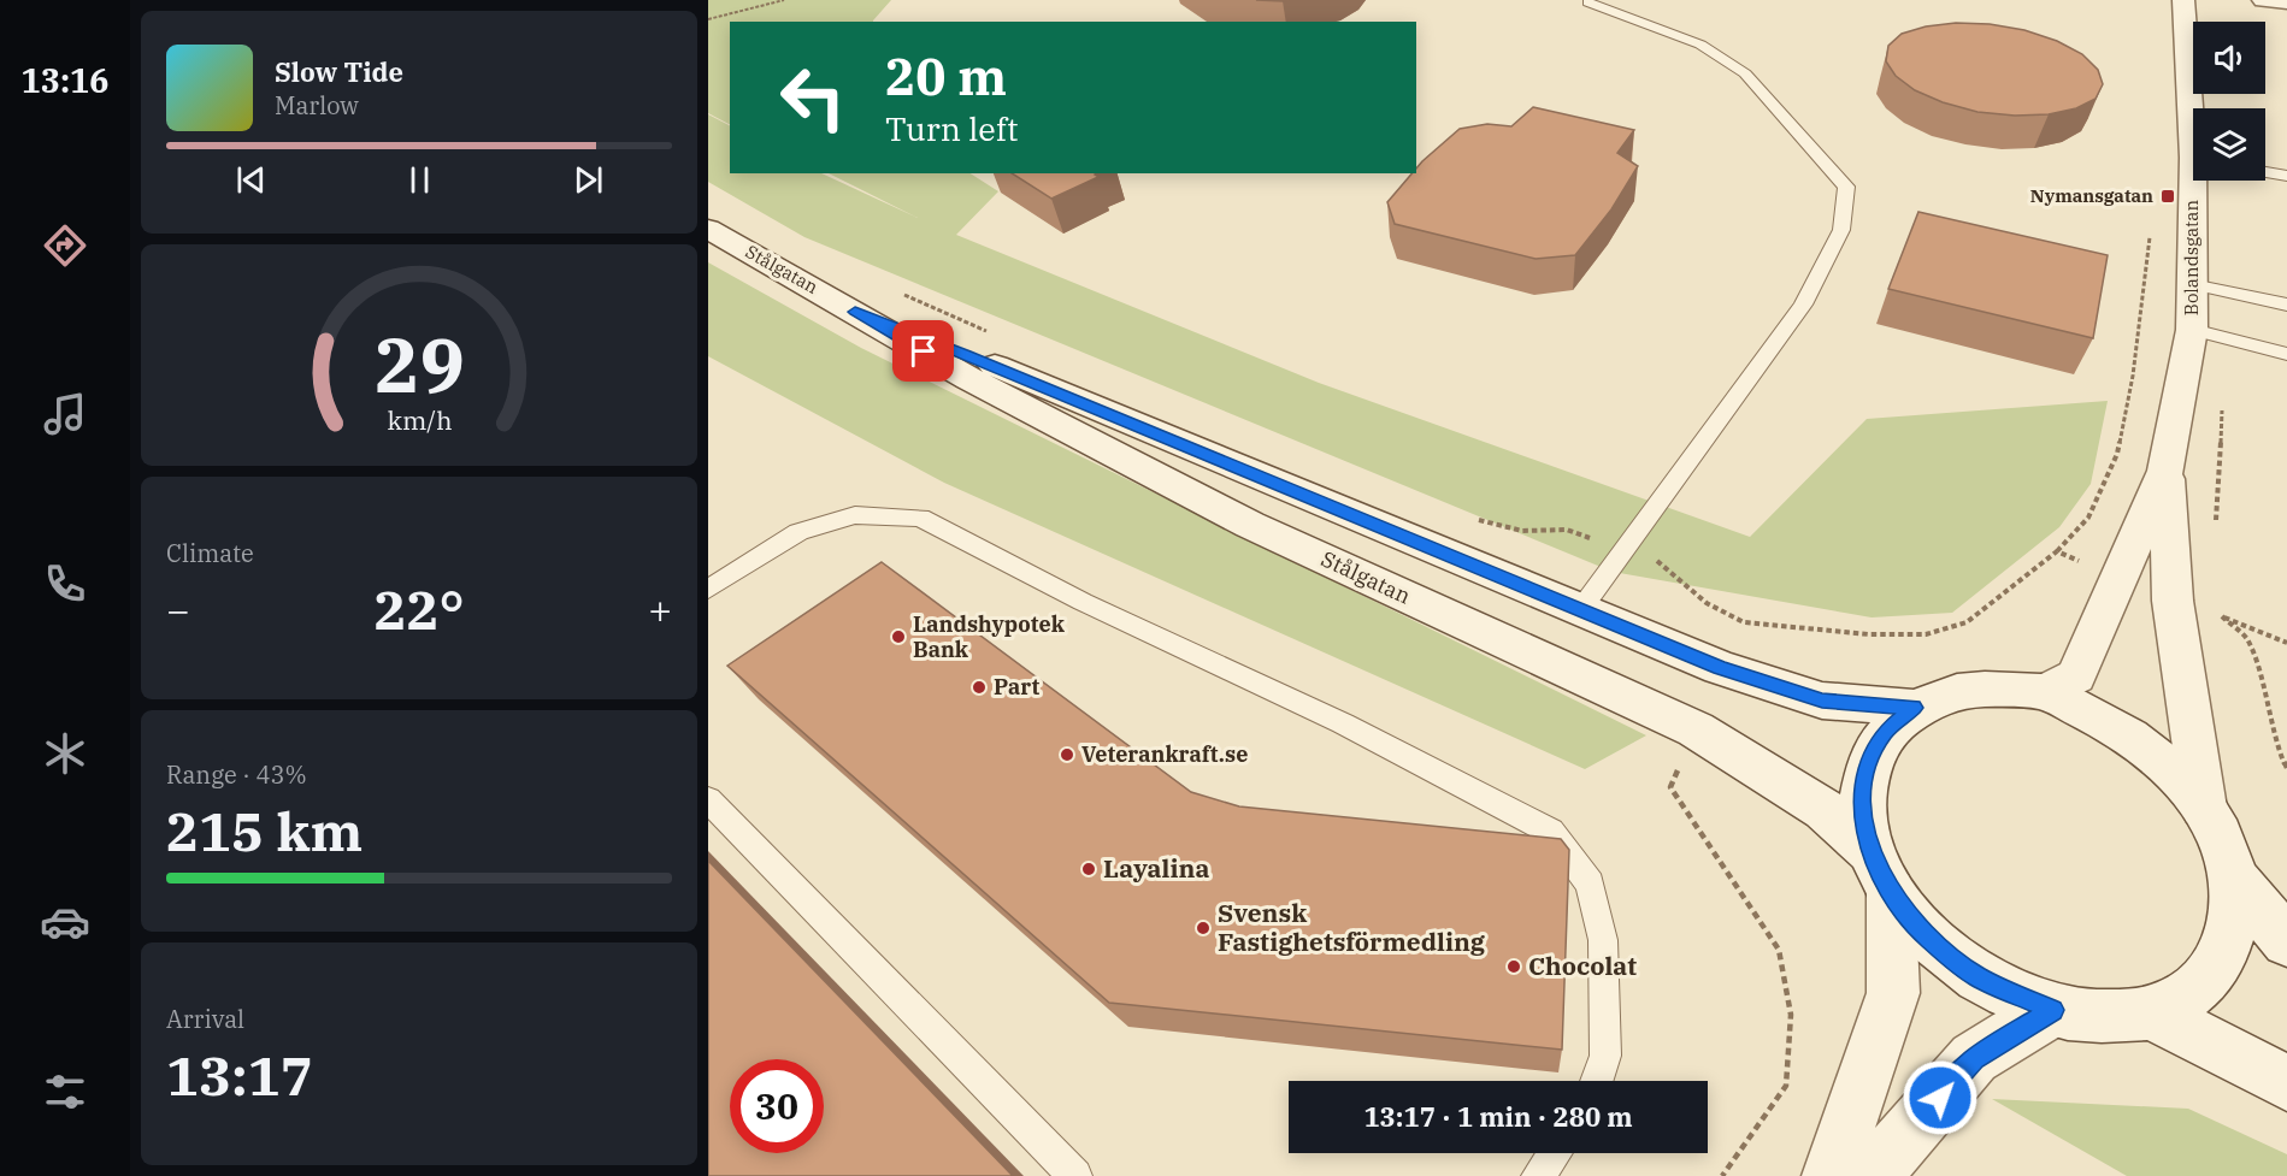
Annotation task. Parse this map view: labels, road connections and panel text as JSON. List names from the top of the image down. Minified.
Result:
{"streets":{"main road":["Bolandsgatan","Stålgatan"]},"places":{"transit":["Nymansgatan"],"other":["Landshypotek Bank","Part","Veterankraft.se","Layalina","Svensk Fastighetsförmedling","Chocolat"]},"page":{"tabs":"13:16","turn":["20 m","Turn left"],"song":["Slow Tide","Marlow"],"tile":["Climate",["Range · 43%","215 km"],["Arrival","13:17"]],"heat":["−","22°","+"],"limit":"30","trip":"13:17 · 1 min · 280 m","gauge":["29","km/h"]}}
